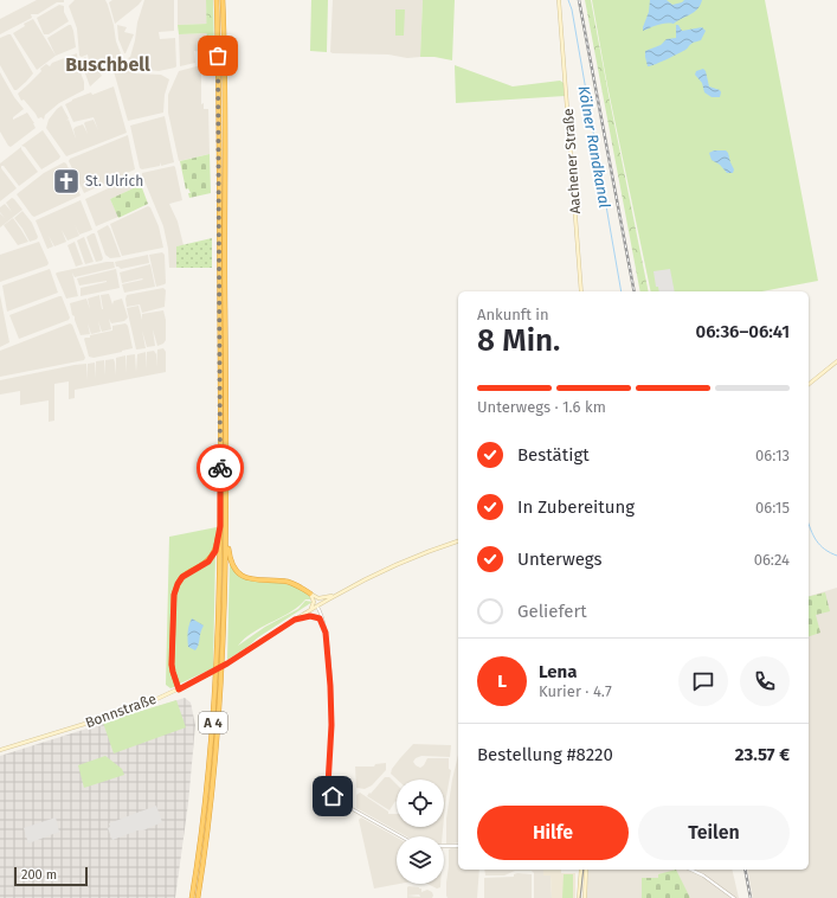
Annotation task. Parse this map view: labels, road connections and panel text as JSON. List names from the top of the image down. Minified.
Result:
{"streets":{"highway":["A 4"],"main road":["Aachener Straße","Bonnstraße"]},"districts":["Buschbell"],"water":["Kölner Randkanal"],"places":{"church":["St. Ulrich"]},"scale_bar":"200 m","page":{"heading":["8 Min.","Ankunft in","06:36–06:41"],"panel":["Lena","Kurier · 4.7","Bestellung #8220","23.57 €"],"bar":"Unterwegs · 1.6 km","list":[["Bestätigt","06:13"],["In Zubereitung","06:15"],["Unterwegs","06:24"],"Geliefert"],"round":"L","buttons":["Hilfe","Teilen"],"scale":"200 m"}}
